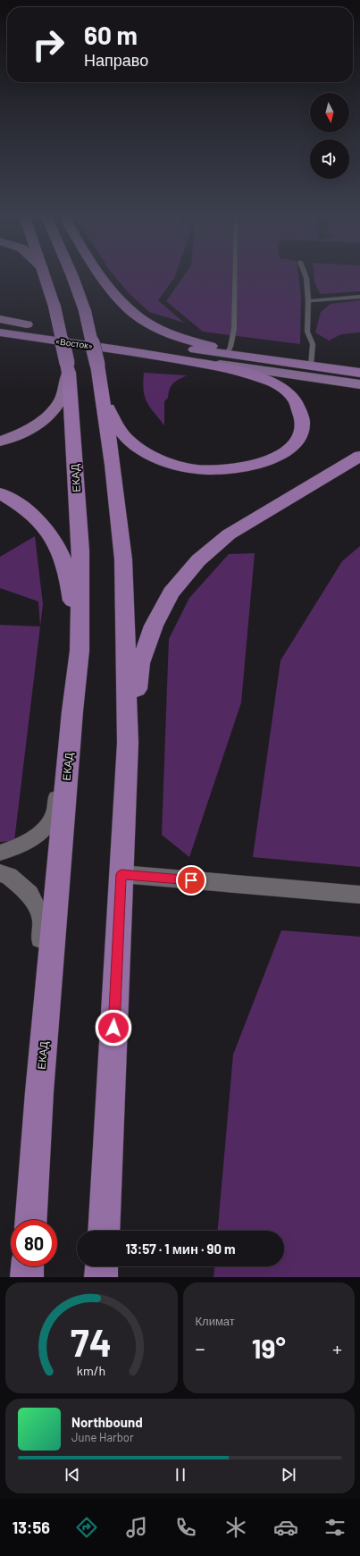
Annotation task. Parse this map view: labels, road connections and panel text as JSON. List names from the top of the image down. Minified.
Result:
{"streets":{"highway":["«Восток»","ЕКАД"]},"north":"bottom","page":{"turn":["60 m","Направо"],"limit":"80","trip":"13:57 · 1 мин · 90 m","tile":"Климат","heat":["−","19°","+"],"song":["Northbound","June Harbor"],"tabs":"13:56","gauge":["74","km/h"]}}
